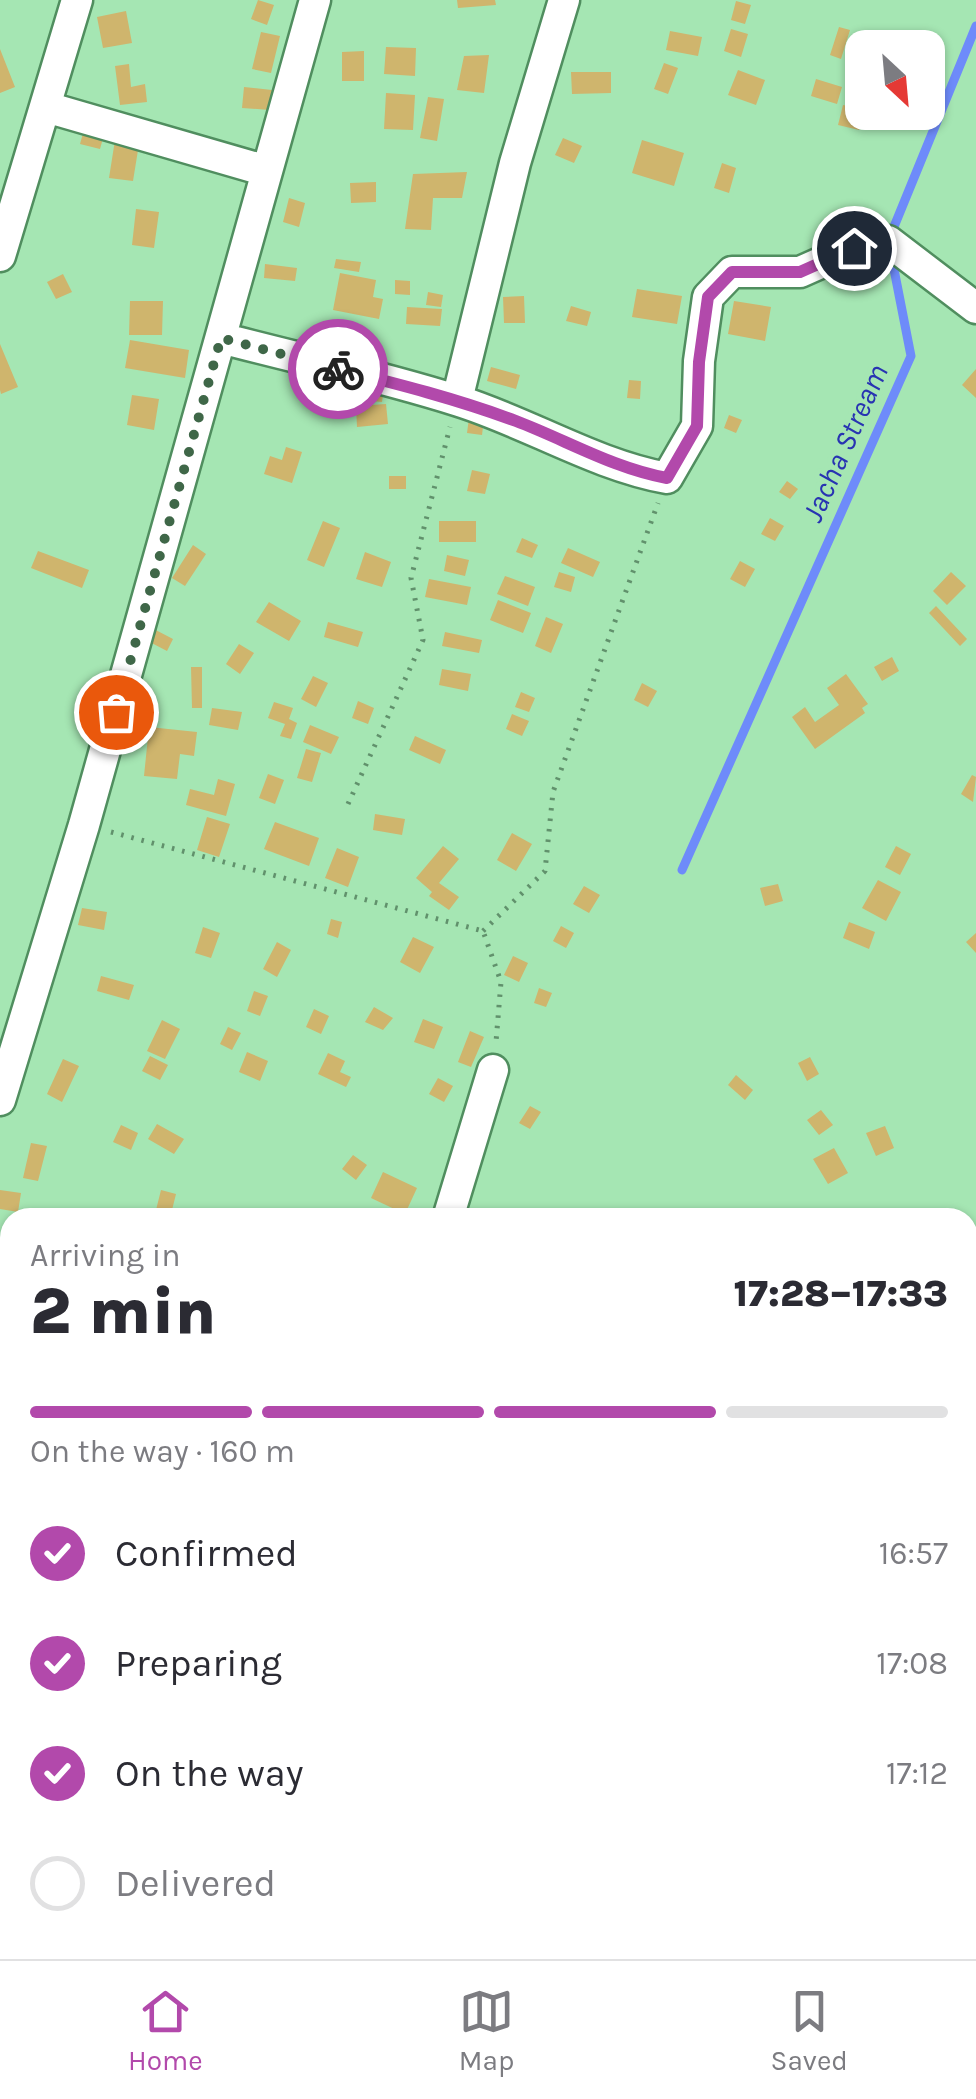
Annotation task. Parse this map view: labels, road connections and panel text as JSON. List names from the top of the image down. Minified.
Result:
{"water":["Jacha Stream"],"north":"bottom right","page":{"heading":["2 min","Arriving in","17:28–17:33"],"bar":"On the way · 160 m","list":[["Confirmed","16:57"],["Preparing","17:08"],["On the way","17:12"],"Delivered"],"tabs":["Home","Map","Saved"]}}
